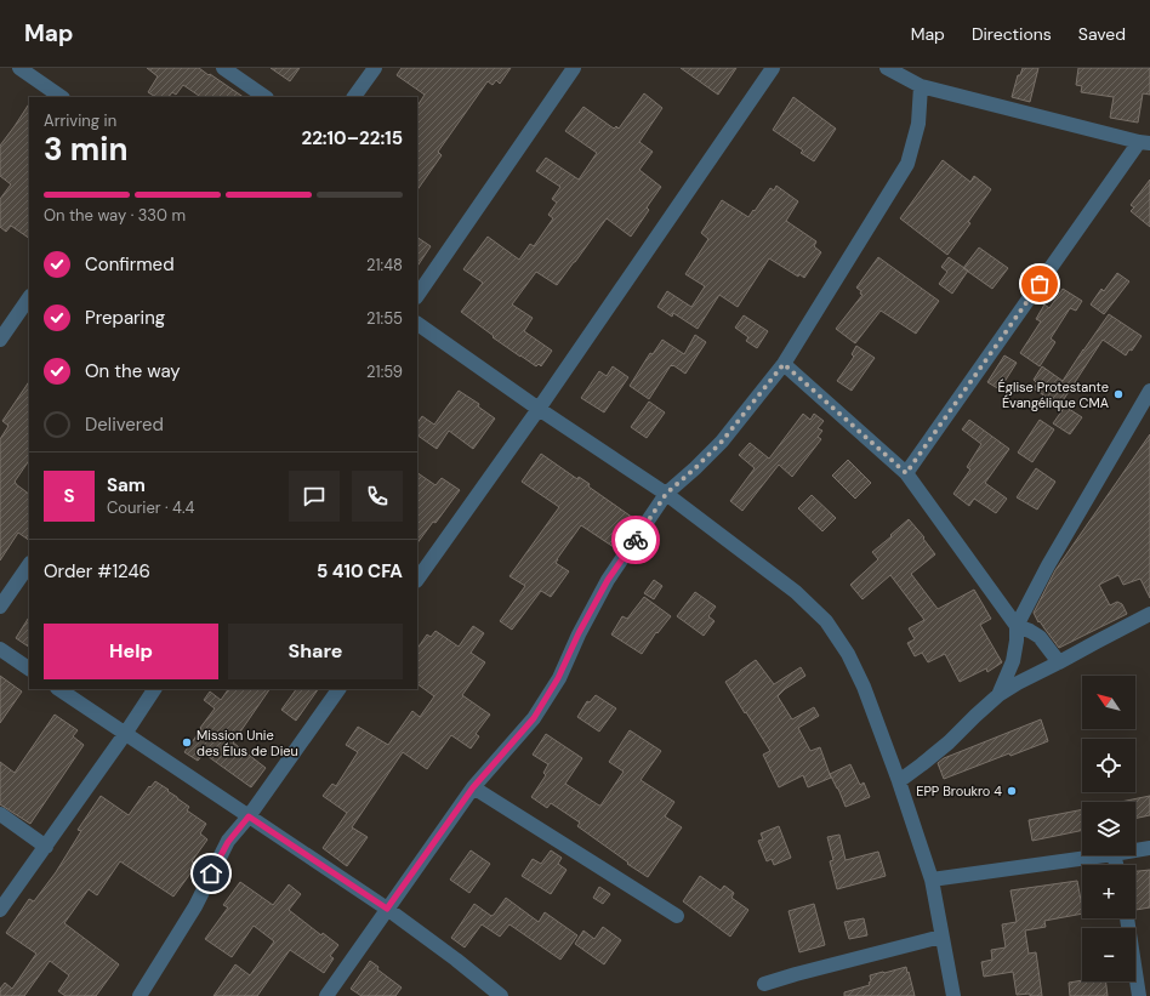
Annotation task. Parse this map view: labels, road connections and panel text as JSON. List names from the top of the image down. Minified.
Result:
{"places":["Église Protestante Évangélique CMA","Mission Unie des Élus de Dieu","EPP Broukro 4"],"north":"top left","page":{"header":"Map","nav":["Map","Directions","Saved"],"heading":["3 min","Arriving in","22:10–22:15"],"panel":["Sam","Courier · 4.4","Order #1246","5 410 CFA"],"bar":"On the way · 330 m","list":[["Confirmed","21:48"],["Preparing","21:55"],["On the way","21:59"],"Delivered"],"round":"S","buttons":["Help","Share"],"map_buttons":["+","−"]}}
